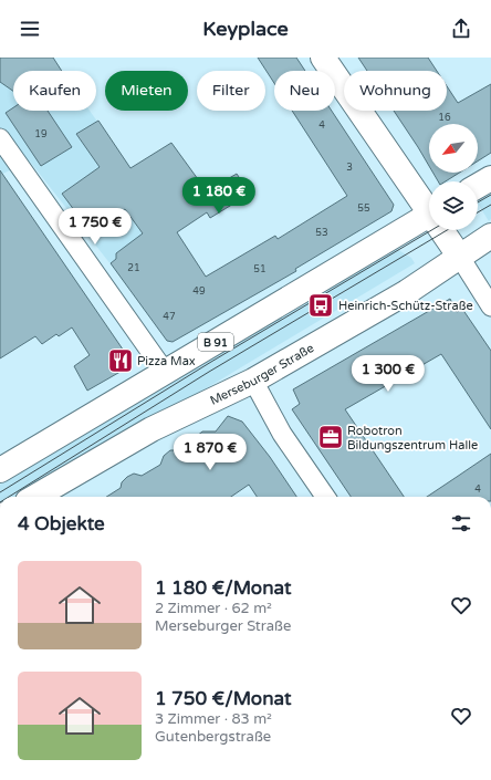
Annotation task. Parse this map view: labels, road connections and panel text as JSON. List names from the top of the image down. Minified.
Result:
{"streets":{"main road":["B 91","Merseburger Straße"]},"places":{"bus stop":["Heinrich-Schütz-Straße"],"restaurant":["Pizza Max"],"office":["Robotron Bildungszentrum Halle"]},"house_numbers":["16","4","19","3","55","53","21","51","49","47","4"],"north":"bottom left","page":{"header":"Keyplace","chip":["Kaufen","Mieten","Filter","Neu","Wohnung"],"price":["1 180 €","1 750 €","1 300 €","1 870 €"],"heading":"4 Objekte","list":[{"name":"1 180 €/Monat","note":"2 Zimmer · 62 m² · Merseburger Straße"},{"name":"1 750 €/Monat","note":"3 Zimmer · 83 m² · Gutenbergstraße"}]}}
